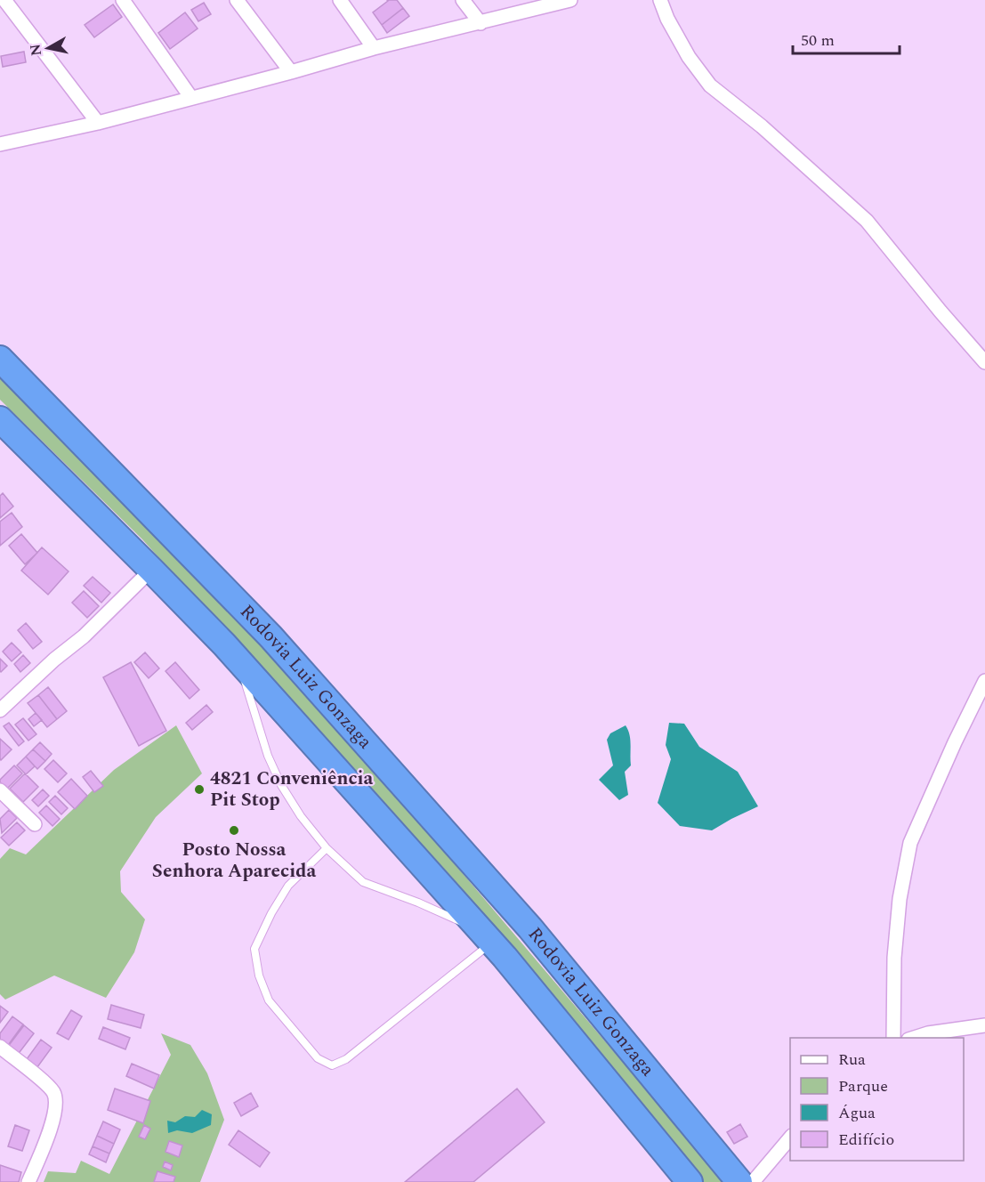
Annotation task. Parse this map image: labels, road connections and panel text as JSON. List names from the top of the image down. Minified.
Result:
{"streets":{"highway":["Rodovia Luiz Gonzaga"]},"places":["4821 Conveniência Pit Stop","Posto Nossa Senhora Aparecida"],"legend":["Rua","Parque","Água","Edifício"],"scale_bar":"50 m","north":"left"}
